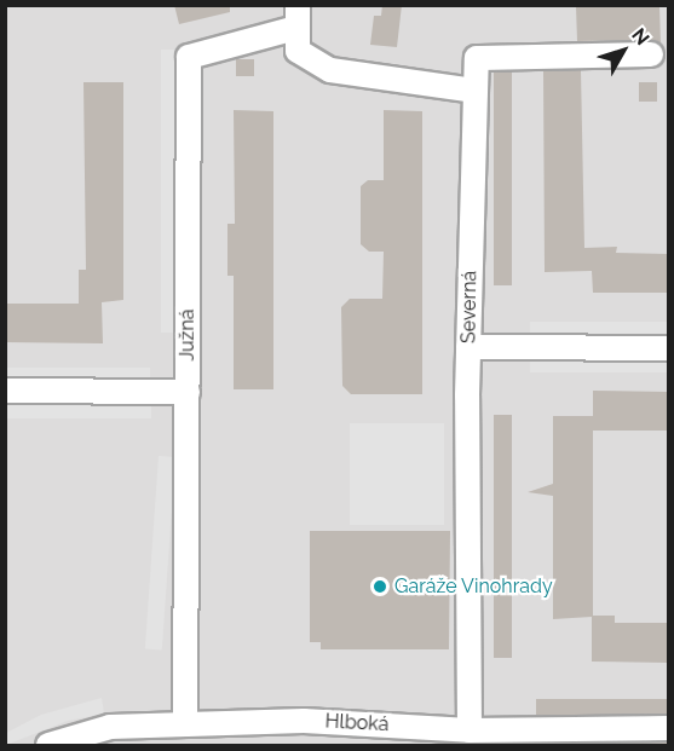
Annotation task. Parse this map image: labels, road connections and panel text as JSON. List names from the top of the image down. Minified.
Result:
{"streets":{"street":["Severná","Južná","Hlboká"]},"crossings":[["Severná","Hlboká"],["Južná","Hlboká"]],"places":["Garáže Vinohrady"],"north":"top right"}
